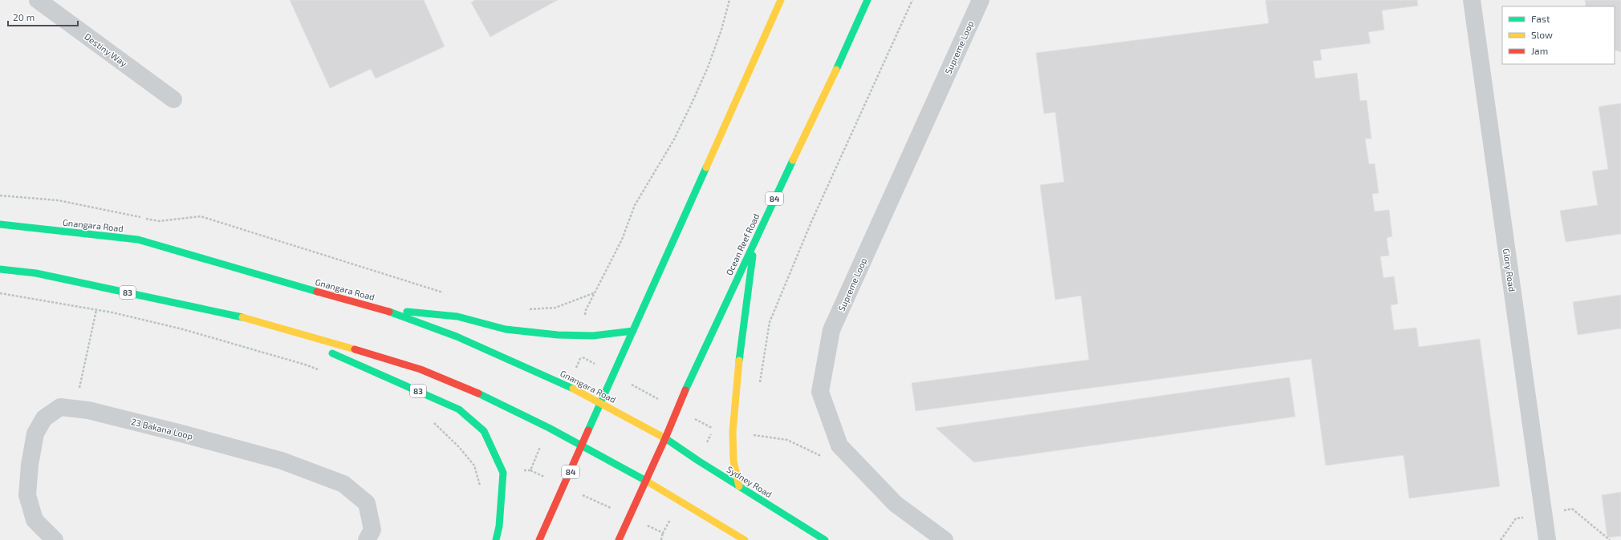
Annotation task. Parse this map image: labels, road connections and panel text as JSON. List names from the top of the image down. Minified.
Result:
{"streets":{"main road":["84","Gnangara Road","Ocean Reef Road","83","Sydney Road"],"street":["Supreme Loop","Destiny Way","Glory Road","23 Bakana Loop"]},"crossings":[["84","Gnangara Road"],["84","83"],["Gnangara Road","Ocean Reef Road"],["Gnangara Road","Sydney Road"],["Ocean Reef Road","Sydney Road"]],"legend":["Fast","Slow","Jam"],"scale_bar":"20 m"}
